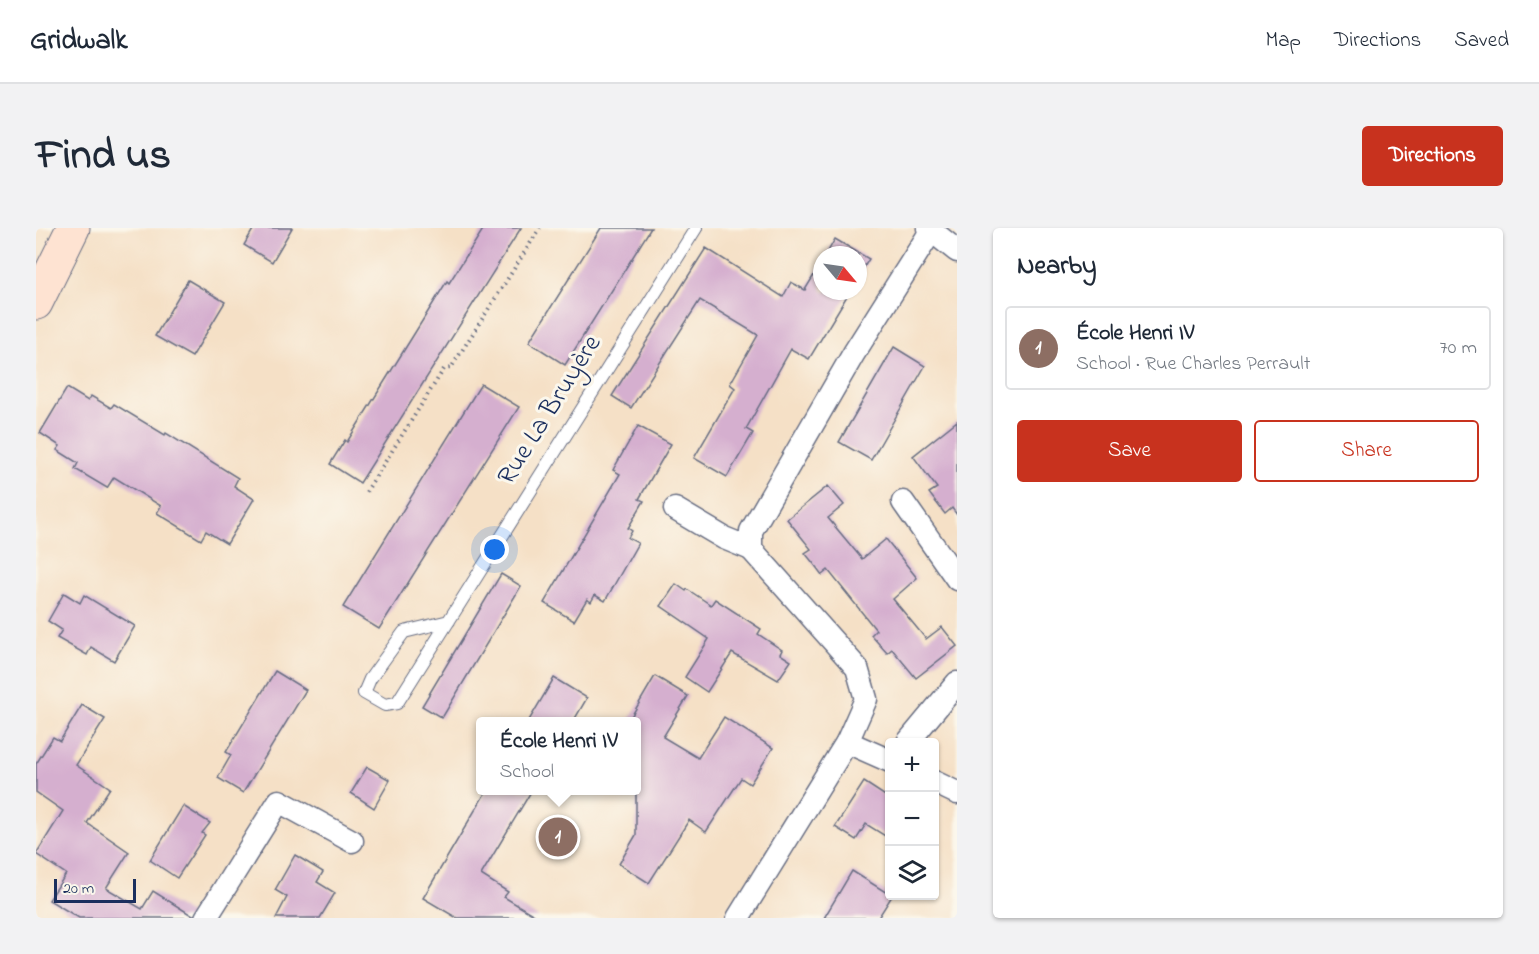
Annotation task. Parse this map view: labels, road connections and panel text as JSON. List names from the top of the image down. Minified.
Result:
{"streets":{"lane":["Rue La Bruyère"]},"scale_bar":"20 m","north":"bottom right","page":{"header":"Gridwalk","nav":["Map","Directions","Saved"],"title":"Find us","buttons":["Directions",["Save","Share"]],"heading":"Nearby","list":[{"mark":"1","name":"École Henri IV","note":"School · Rue Charles Perrault","value":"70 m"}],"popup":["École Henri IV","School"],"map_buttons":["+","−"],"pins":"1","scale":"20 m"}}
